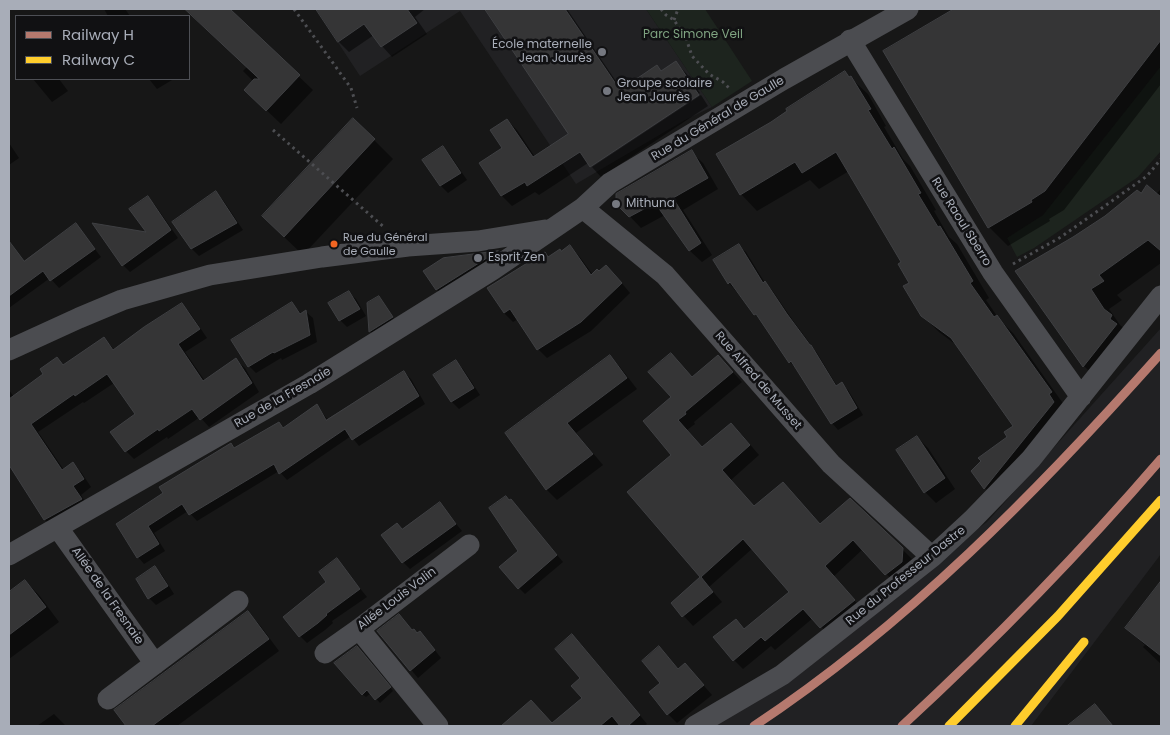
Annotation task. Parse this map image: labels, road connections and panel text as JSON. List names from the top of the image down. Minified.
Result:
{"streets":{"street":["Rue du Général de Gaulle","Rue Raoul Sberro","Rue Alfred de Musset","Rue de la Fresnaie","Rue du Professeur Dastre","Allée de la Fresnaie","Allée Louis Valin"]},"crossings":[["Rue du Général de Gaulle","Rue Raoul Sberro"],["Rue du Général de Gaulle","Rue Alfred de Musset"],["Rue du Général de Gaulle","Rue de la Fresnaie"],["Rue Raoul Sberro","Rue du Professeur Dastre"],["Rue Alfred de Musset","Rue du Professeur Dastre"],["Rue de la Fresnaie","Allée de la Fresnaie"]],"parks":["Parc Simone Veil"],"places":["École maternelle Jean Jaurès","Groupe scolaire Jean Jaurès","Mithuna","Rue du Général de Gaulle","Esprit Zen"],"lines":["rail line H","rail line C"],"legend":["Railway H","Railway C"]}
